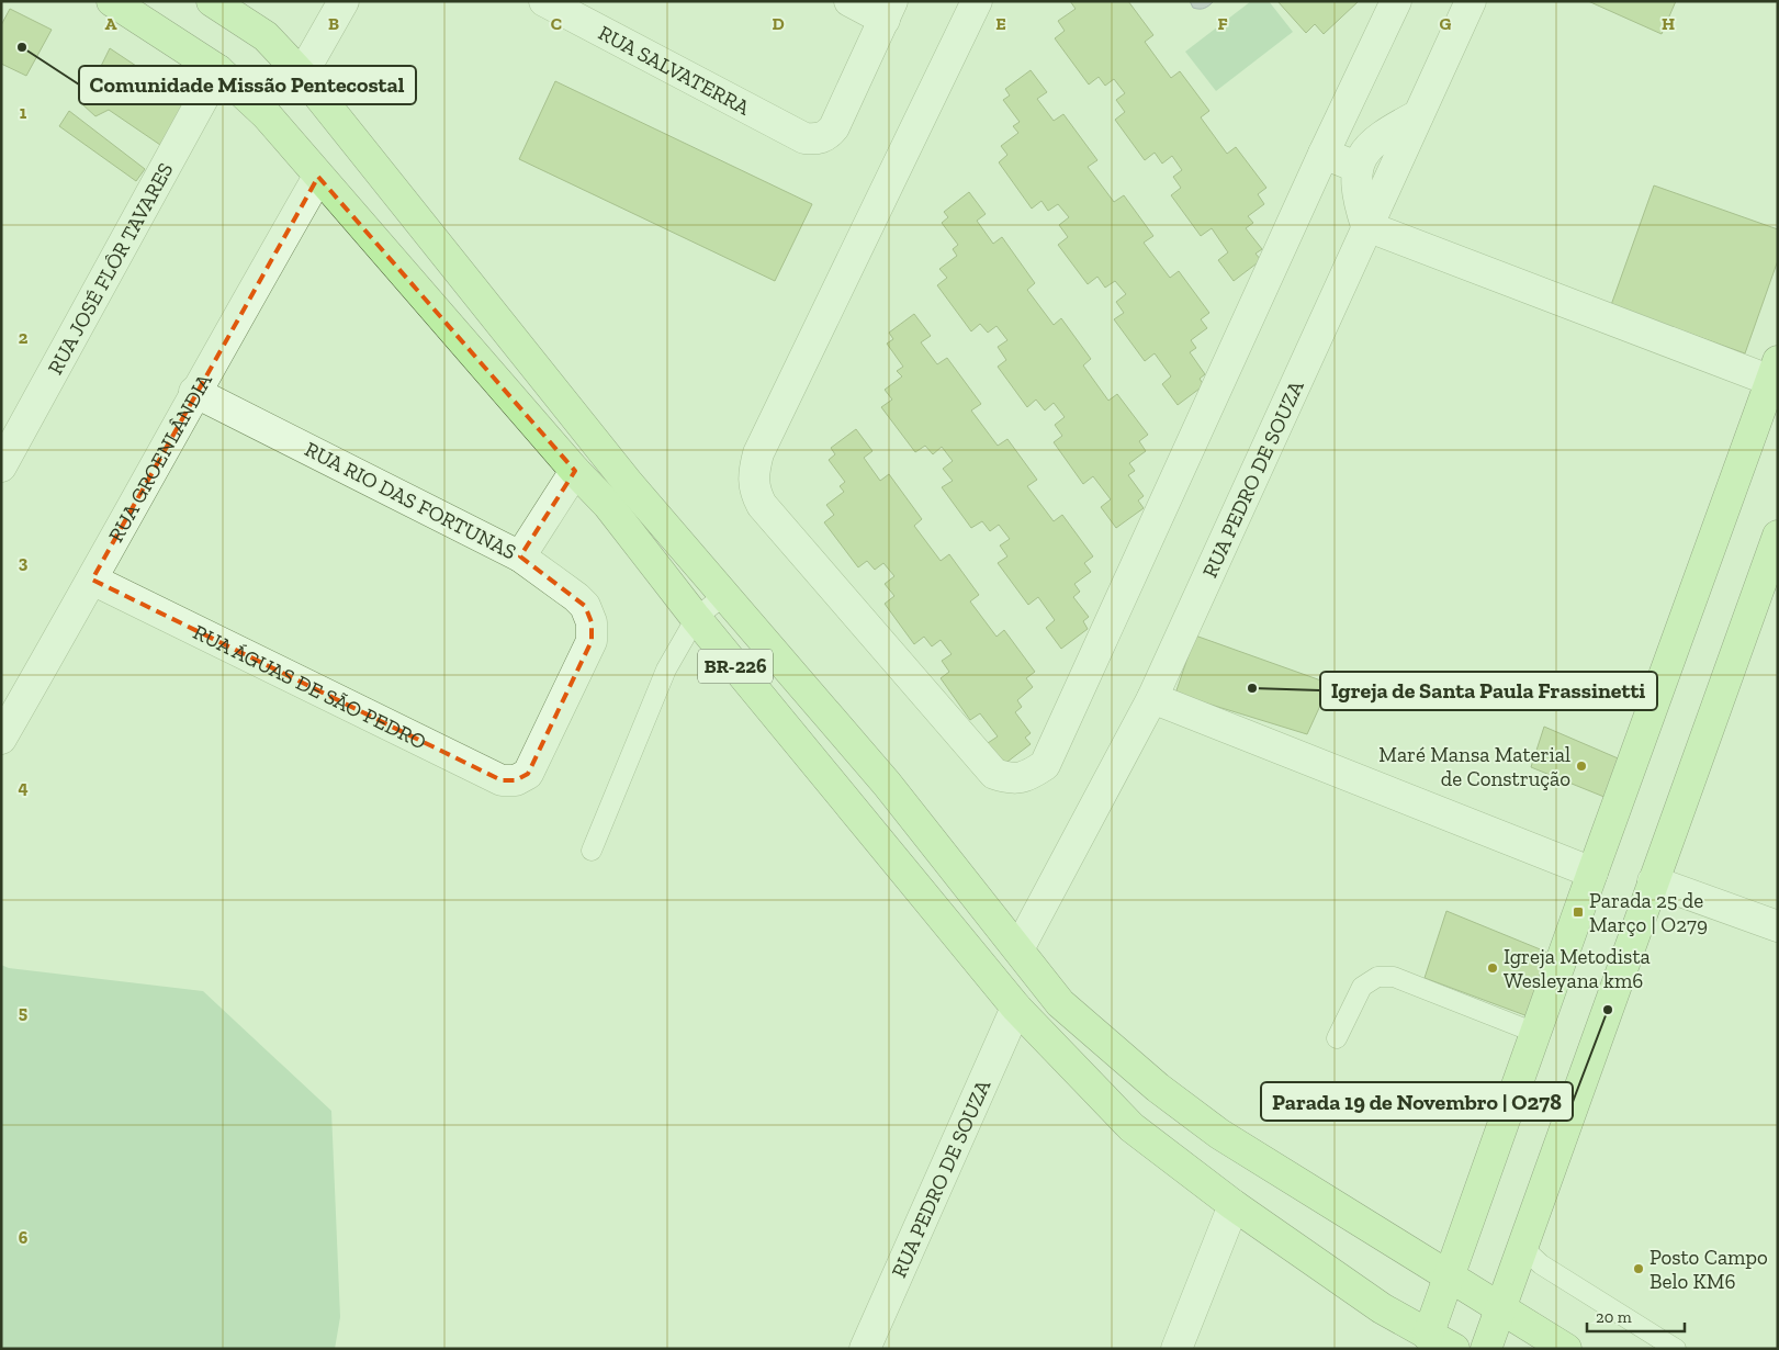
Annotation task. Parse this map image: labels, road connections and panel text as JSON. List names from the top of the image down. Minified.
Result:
{"streets":{"main road":["BR-226"],"street":["RUA SALVATERRA","RUA JOSÉ FLÔR TAVARES","RUA GROENLÂNDIA","RUA PEDRO DE SOUZA","RUA RIO DAS FORTUNAS","RUA ÁGUAS DE SÃO PEDRO"]},"crossings":[["RUA JOSÉ FLÔR TAVARES","BR-226"],["RUA GROENLÂNDIA","RUA RIO DAS FORTUNAS"],["RUA GROENLÂNDIA","BR-226"],["RUA GROENLÂNDIA","RUA ÁGUAS DE SÃO PEDRO"],["RUA PEDRO DE SOUZA","BR-226"],["RUA RIO DAS FORTUNAS","RUA ÁGUAS DE SÃO PEDRO"]],"places":{"other":["Comunidade Missão Pentecostal","Igreja de Santa Paula Frassinetti","Maré Mansa Material de Construção","Igreja Metodista Wesleyana km6","Parada 19 de Novembro | O278","Posto Campo Belo KM6"],"transit":["Parada 25 de Março | O279"]},"scale_bar":"20 m","grid":{"columns":["A","B","C","D","E","F","G","H"],"rows":["1","2","3","4","5","6"]}}
